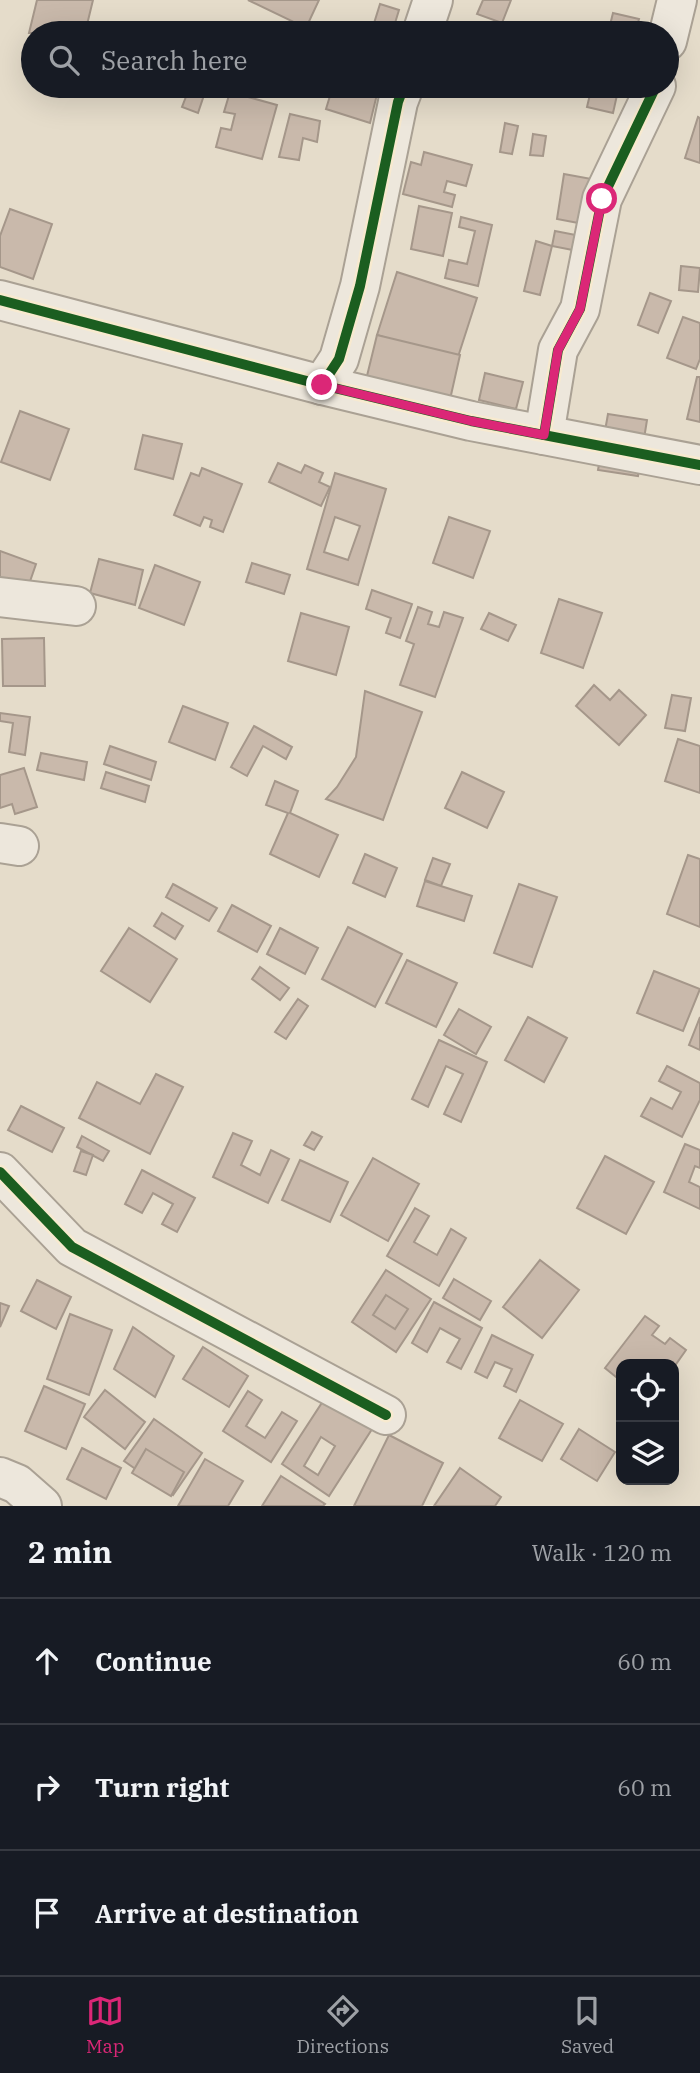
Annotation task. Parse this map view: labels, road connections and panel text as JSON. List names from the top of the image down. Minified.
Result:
{"page":{"search":"Search here","heading":["2 min","Walk · 120 m"],"list":[["Continue","60 m"],["Turn right","60 m"],"Arrive at destination"],"nav":["Map","Directions","Saved"]}}
